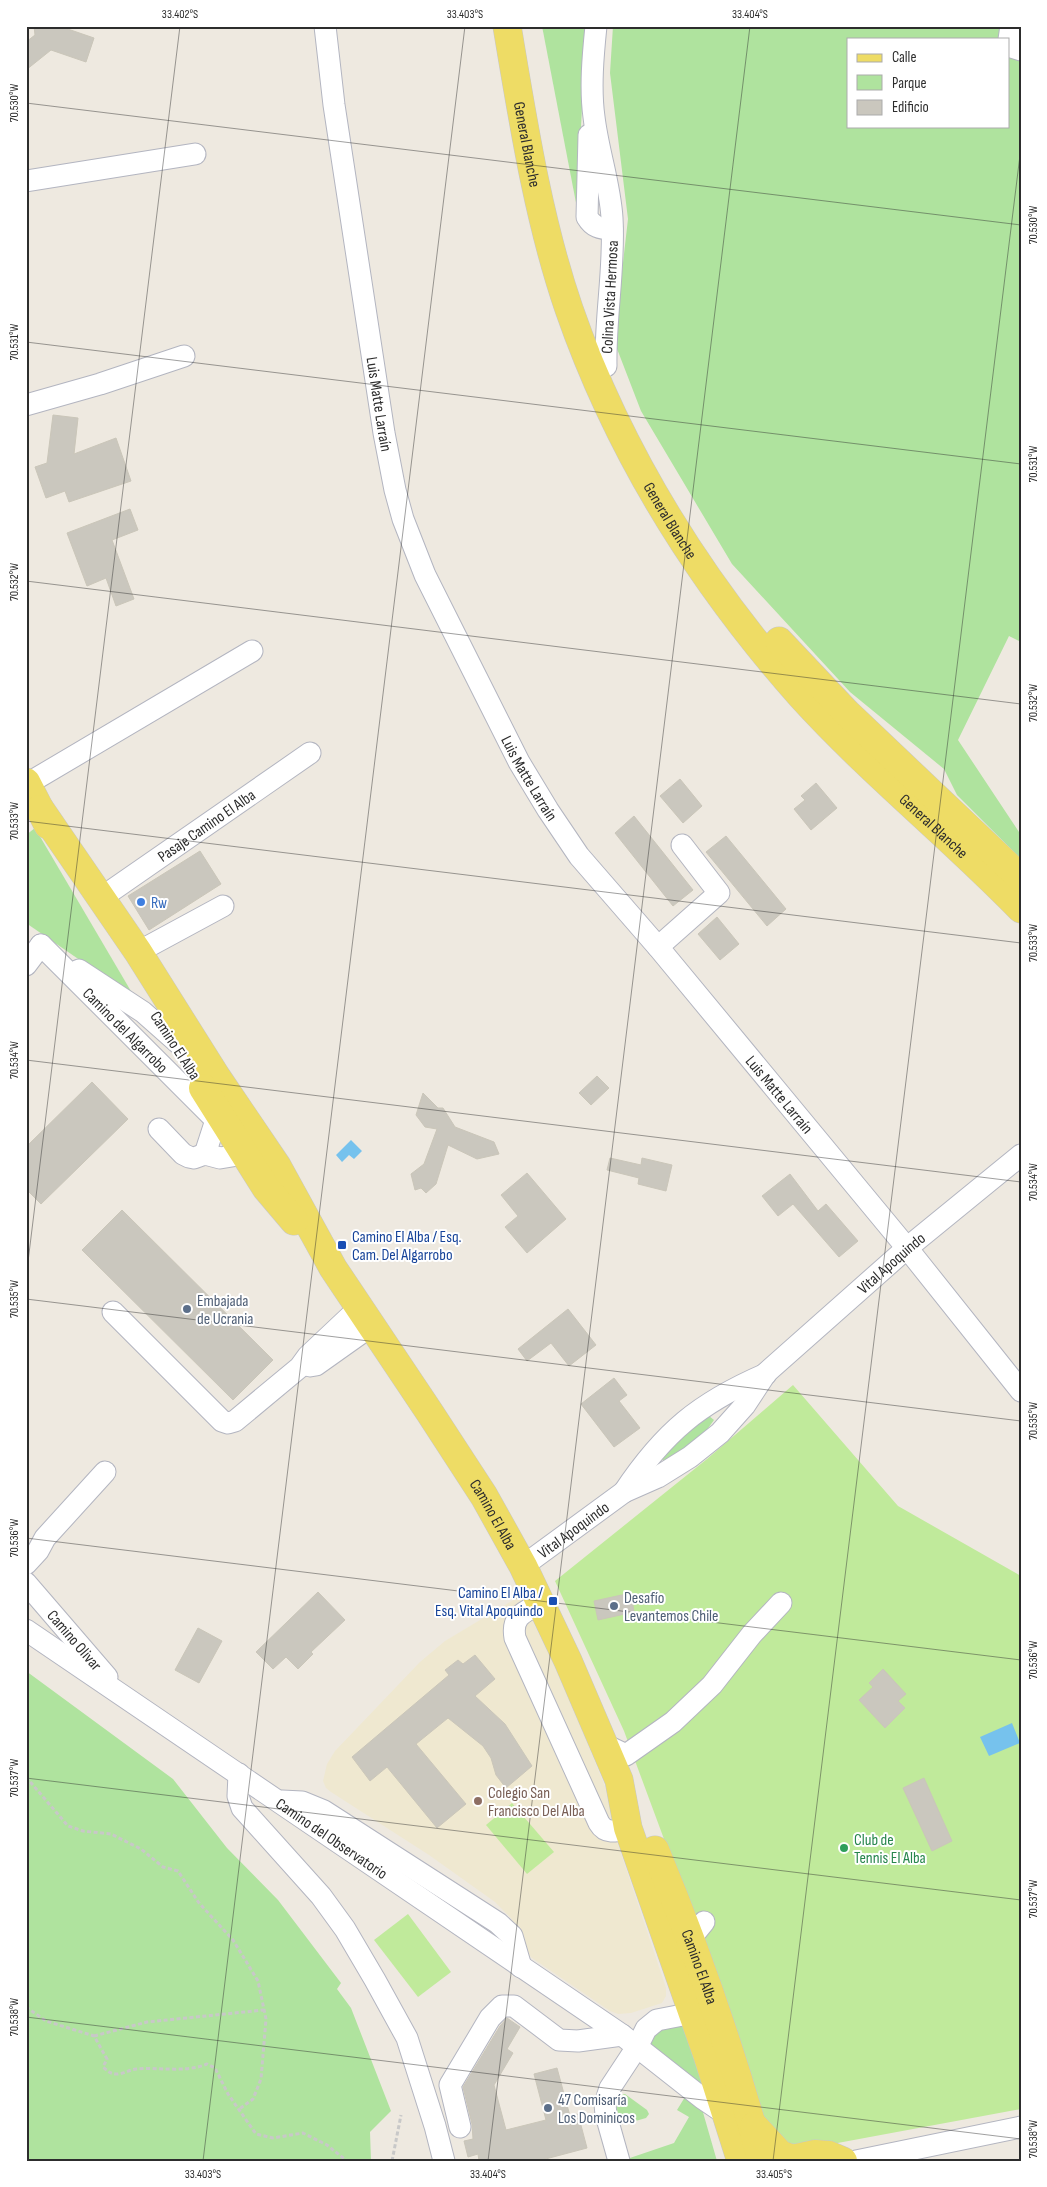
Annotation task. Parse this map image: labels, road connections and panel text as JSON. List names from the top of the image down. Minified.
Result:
{"streets":{"main road":["General Blanche","Camino El Alba"],"street":["Colina Vista Hermosa","Luis Matte Larraín","Pasaje Camino El Alba","Camino del Algarrobo","Vital Apoquindo","Camino Olivar","Camino del Observatorio"]},"crossings":[["General Blanche","Colina Vista Hermosa"],["Luis Matte Larraín","Vital Apoquindo"],["Pasaje Camino El Alba","Camino El Alba"],["Camino del Algarrobo","Camino El Alba"],["Camino El Alba","Vital Apoquindo"],["Camino El Alba","Camino del Observatorio"],["Camino Olivar","Camino del Observatorio"]],"places":{"other":["Rw","Embajada de Ucrania","Desafío Levantemos Chile","Colegio San Francisco Del Alba","Club de Tennis El Alba","47 Comisaría Los Dominicos"],"transit":["Camino El Alba / Esq. Cam. Del Algarrobo","Camino El Alba / Esq. Vital Apoquindo"]},"legend":["Calle","Parque","Edificio"],"coordinates":["33.402°S","33.403°S","33.404°S","70.530°W","70.531°W","70.532°W","70.533°W","70.534°W","70.535°W","70.536°W","70.537°W","70.538°W","33.405°S"]}
